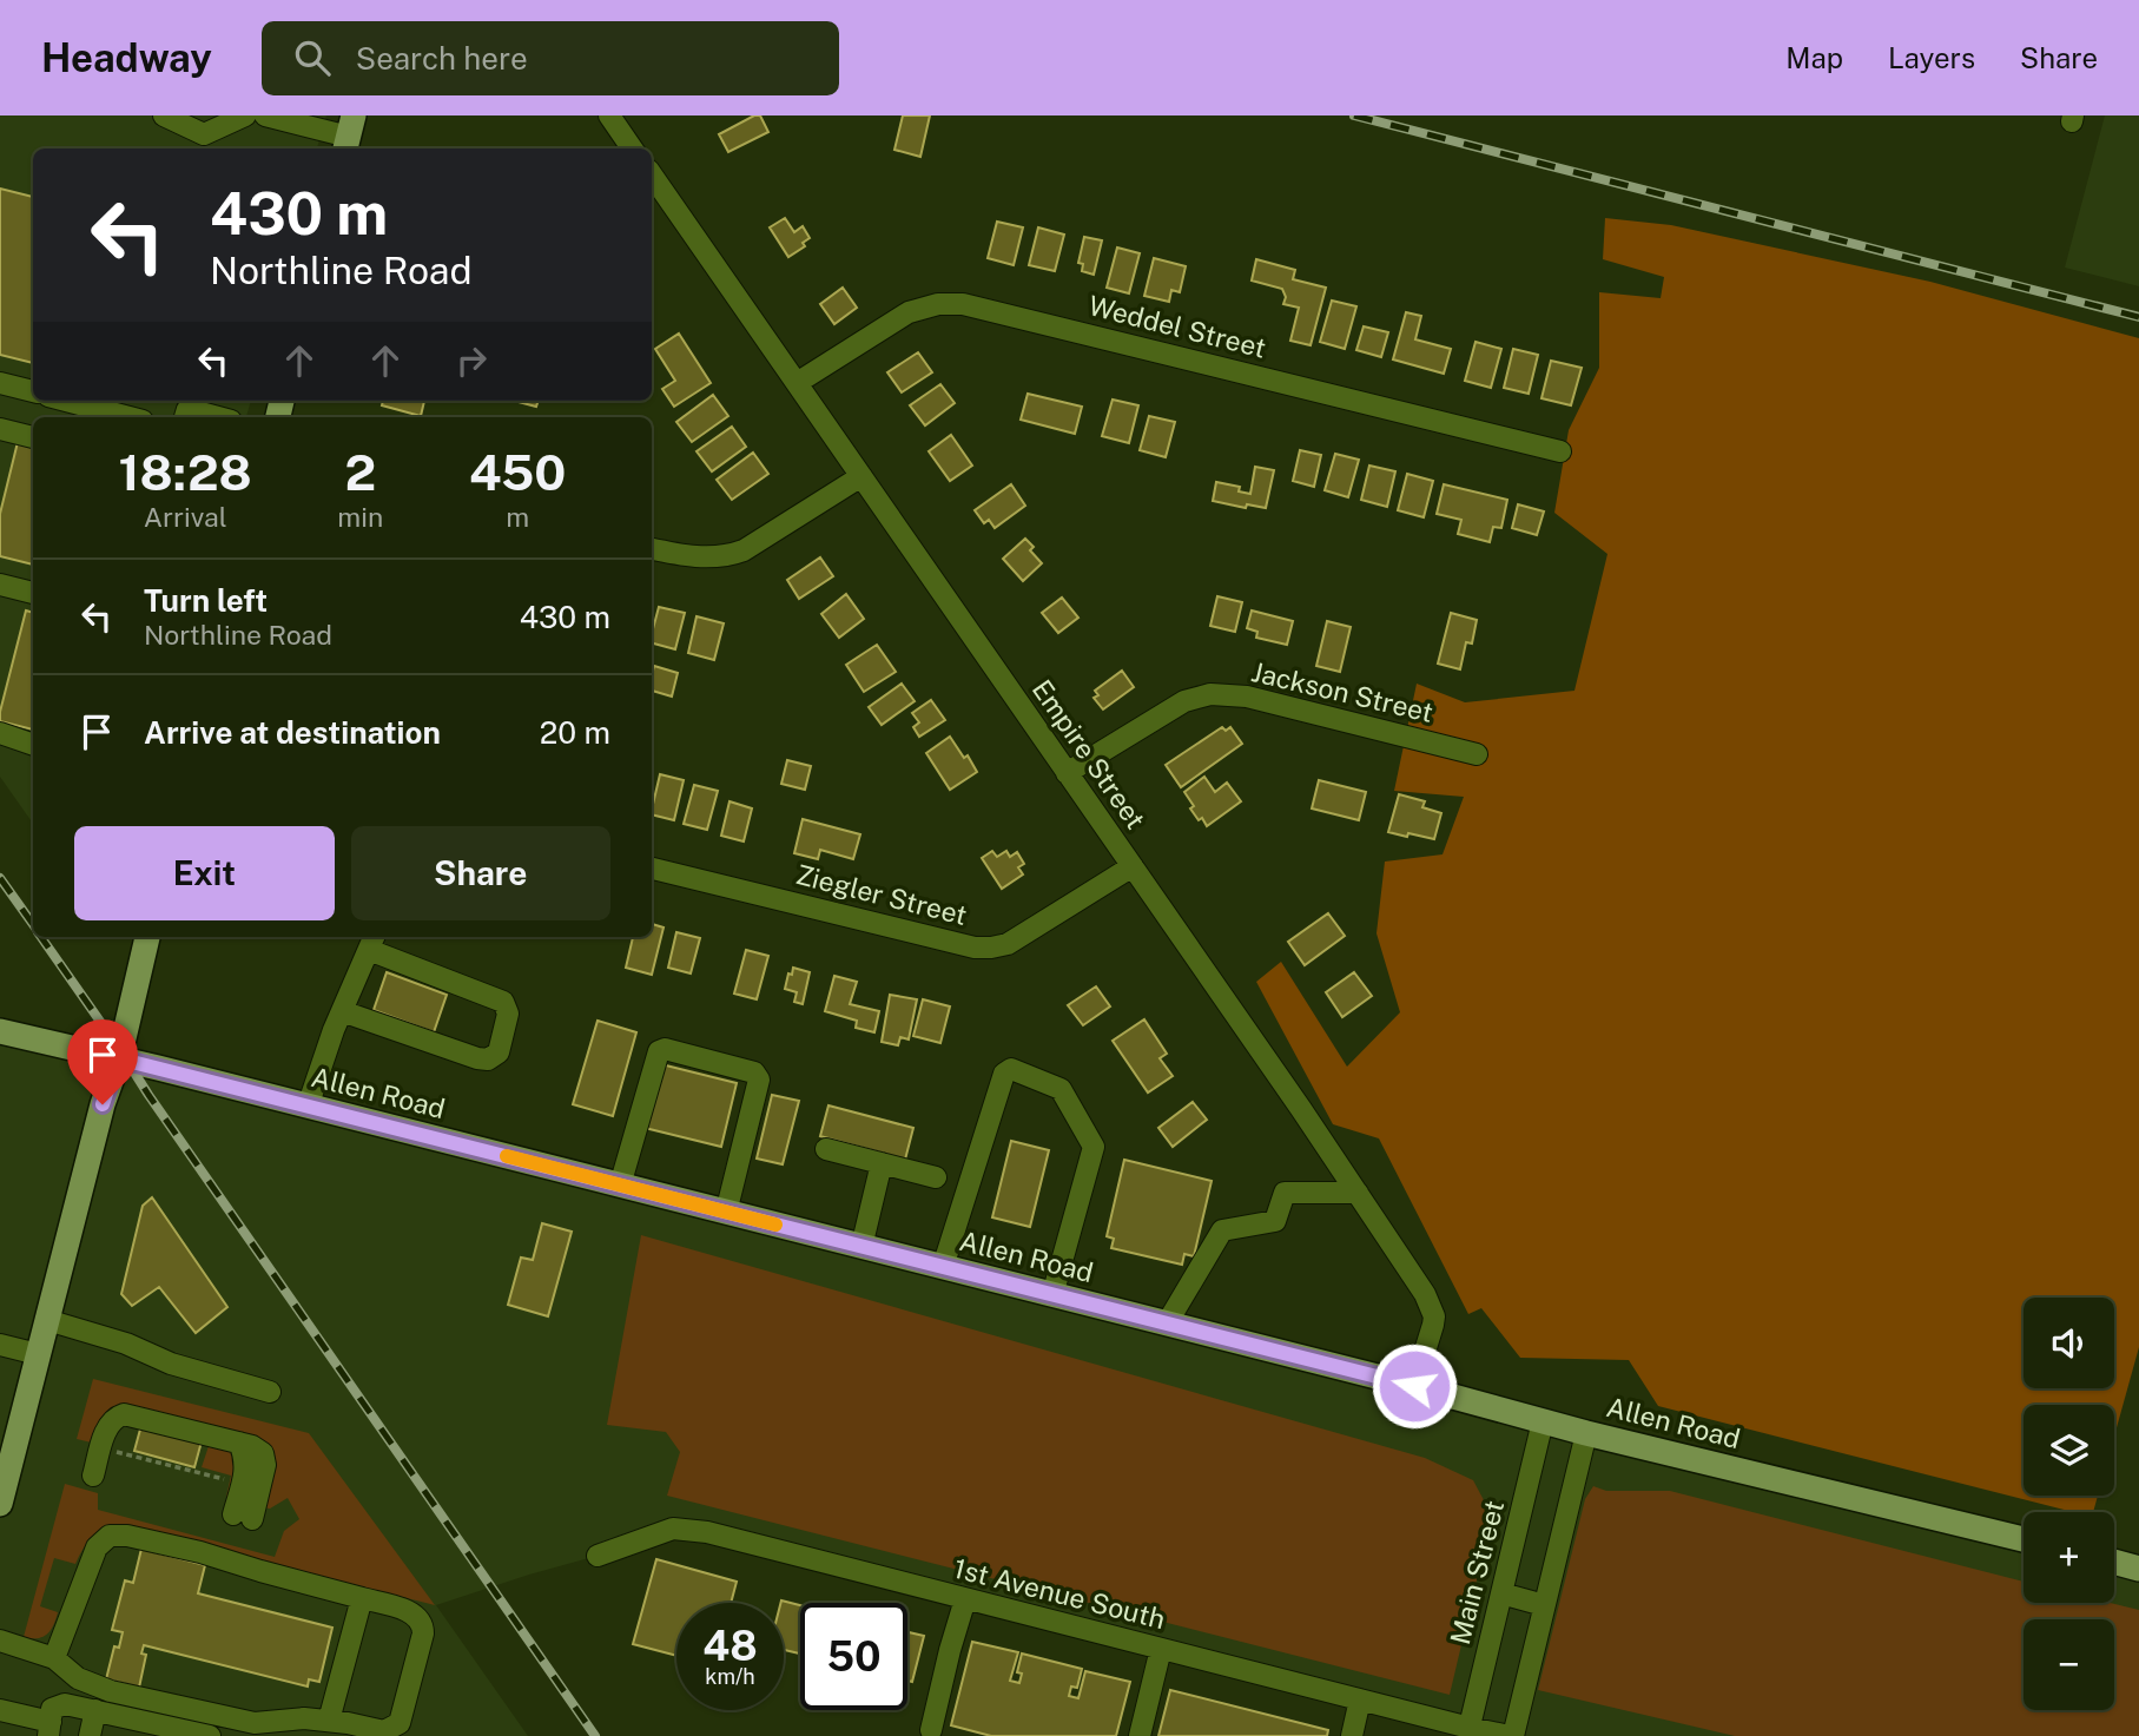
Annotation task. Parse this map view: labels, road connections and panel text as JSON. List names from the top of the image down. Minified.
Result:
{"streets":{"main road":["Allen Road"],"street":["Weddel Street","Jackson Street","Empire Street","Ziegler Street","Main Street","1st Avenue South"]},"crossings":[["Weddel Street","Empire Street"],["Jackson Street","Empire Street"],["Empire Street","Ziegler Street"],["Empire Street","Allen Road"],["Allen Road","Main Street"],["Main Street","1st Avenue South"]],"page":{"header":"Headway","search":"Search here","nav":["Map","Layers","Share"],"turn":["430 m","Northline Road"],"eta":["18:28","Arrival","2","min","450","m"],"list":[{"name":"Turn left","note":"Northline Road","value":"430 m"},{"name":"Arrive at destination","value":"20 m"}],"buttons":["Exit","Share"],"map_buttons":["+","−"],"speed":"48 km/h","limit":"50"}}
